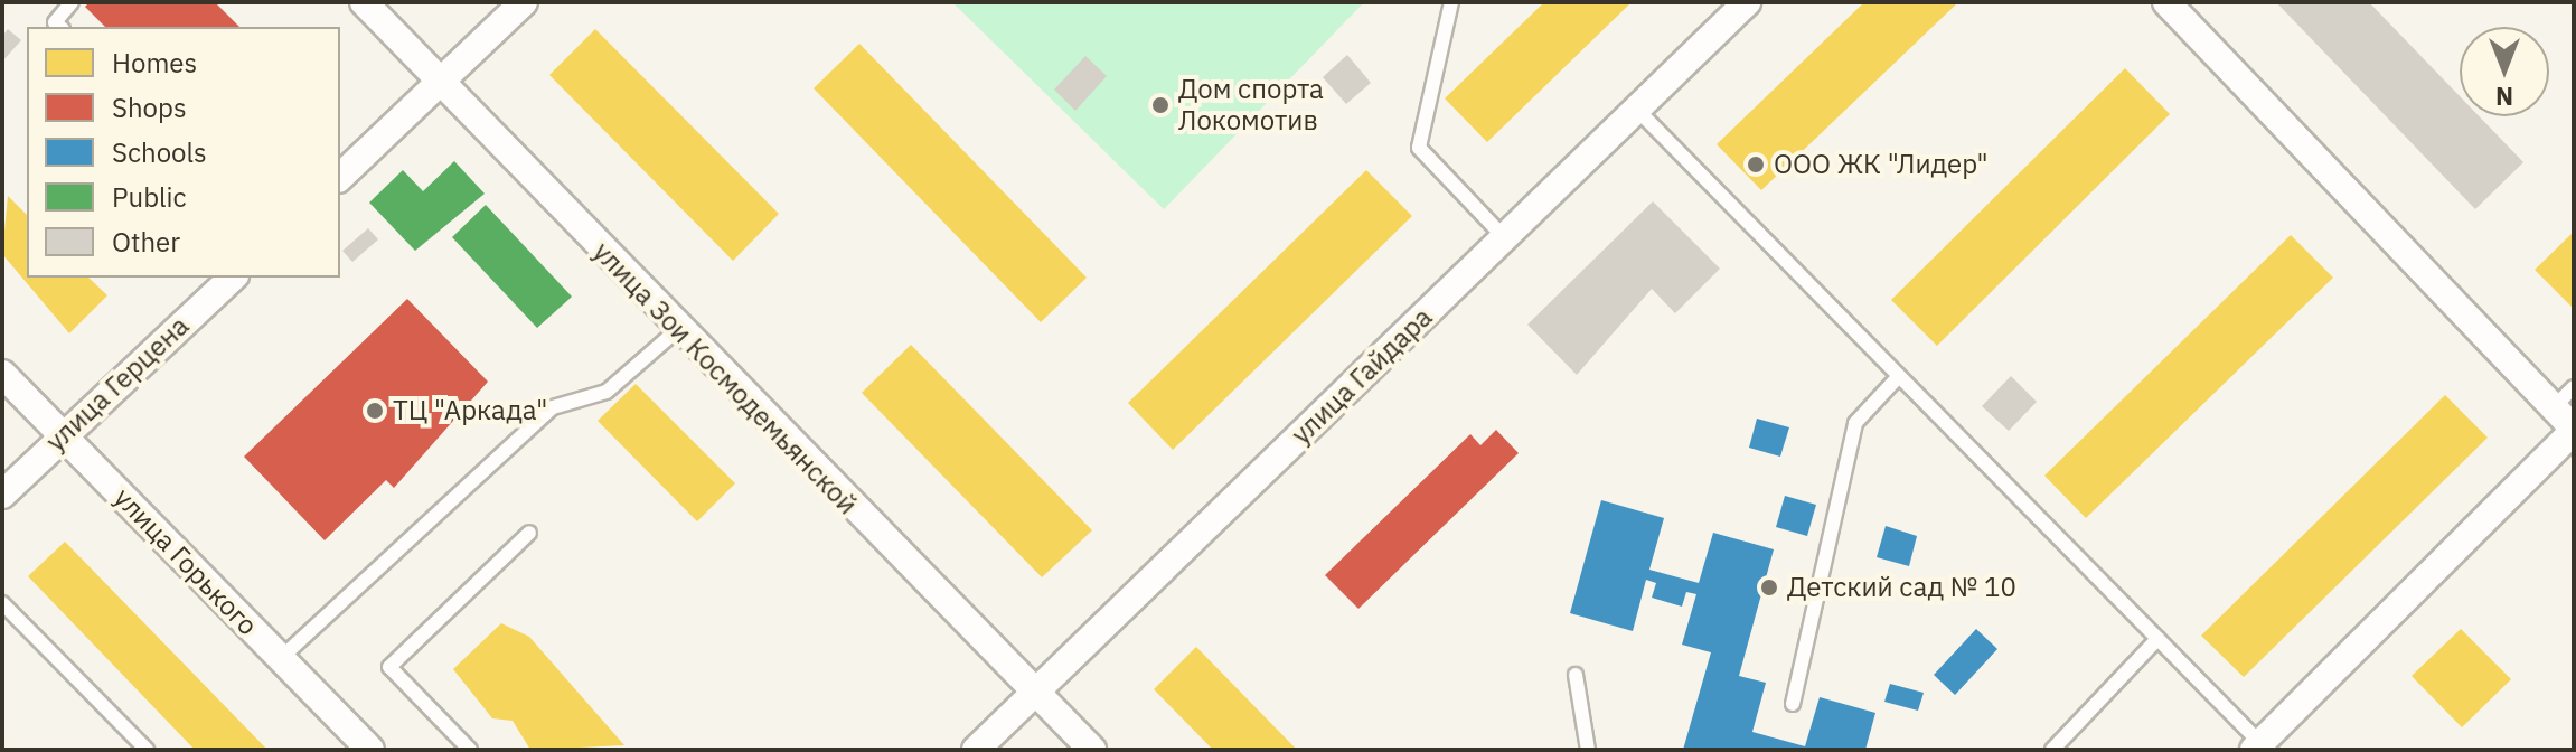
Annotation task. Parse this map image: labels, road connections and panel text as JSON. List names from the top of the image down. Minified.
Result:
{"streets":{"street":["улица Гайдара","улица Зои Космодемьянской","улица Герцена","улица Горького"]},"crossings":[["улица Гайдара","улица Зои Космодемьянской"],["улица Герцена","улица Горького"]],"places":["Дом спорта Локомотив","ООО ЖК \"Лидер\"","ТЦ \"Аркада\"","Детский сад № 10"],"legend":["Homes","Shops","Schools","Public","Other"],"north":"bottom"}
